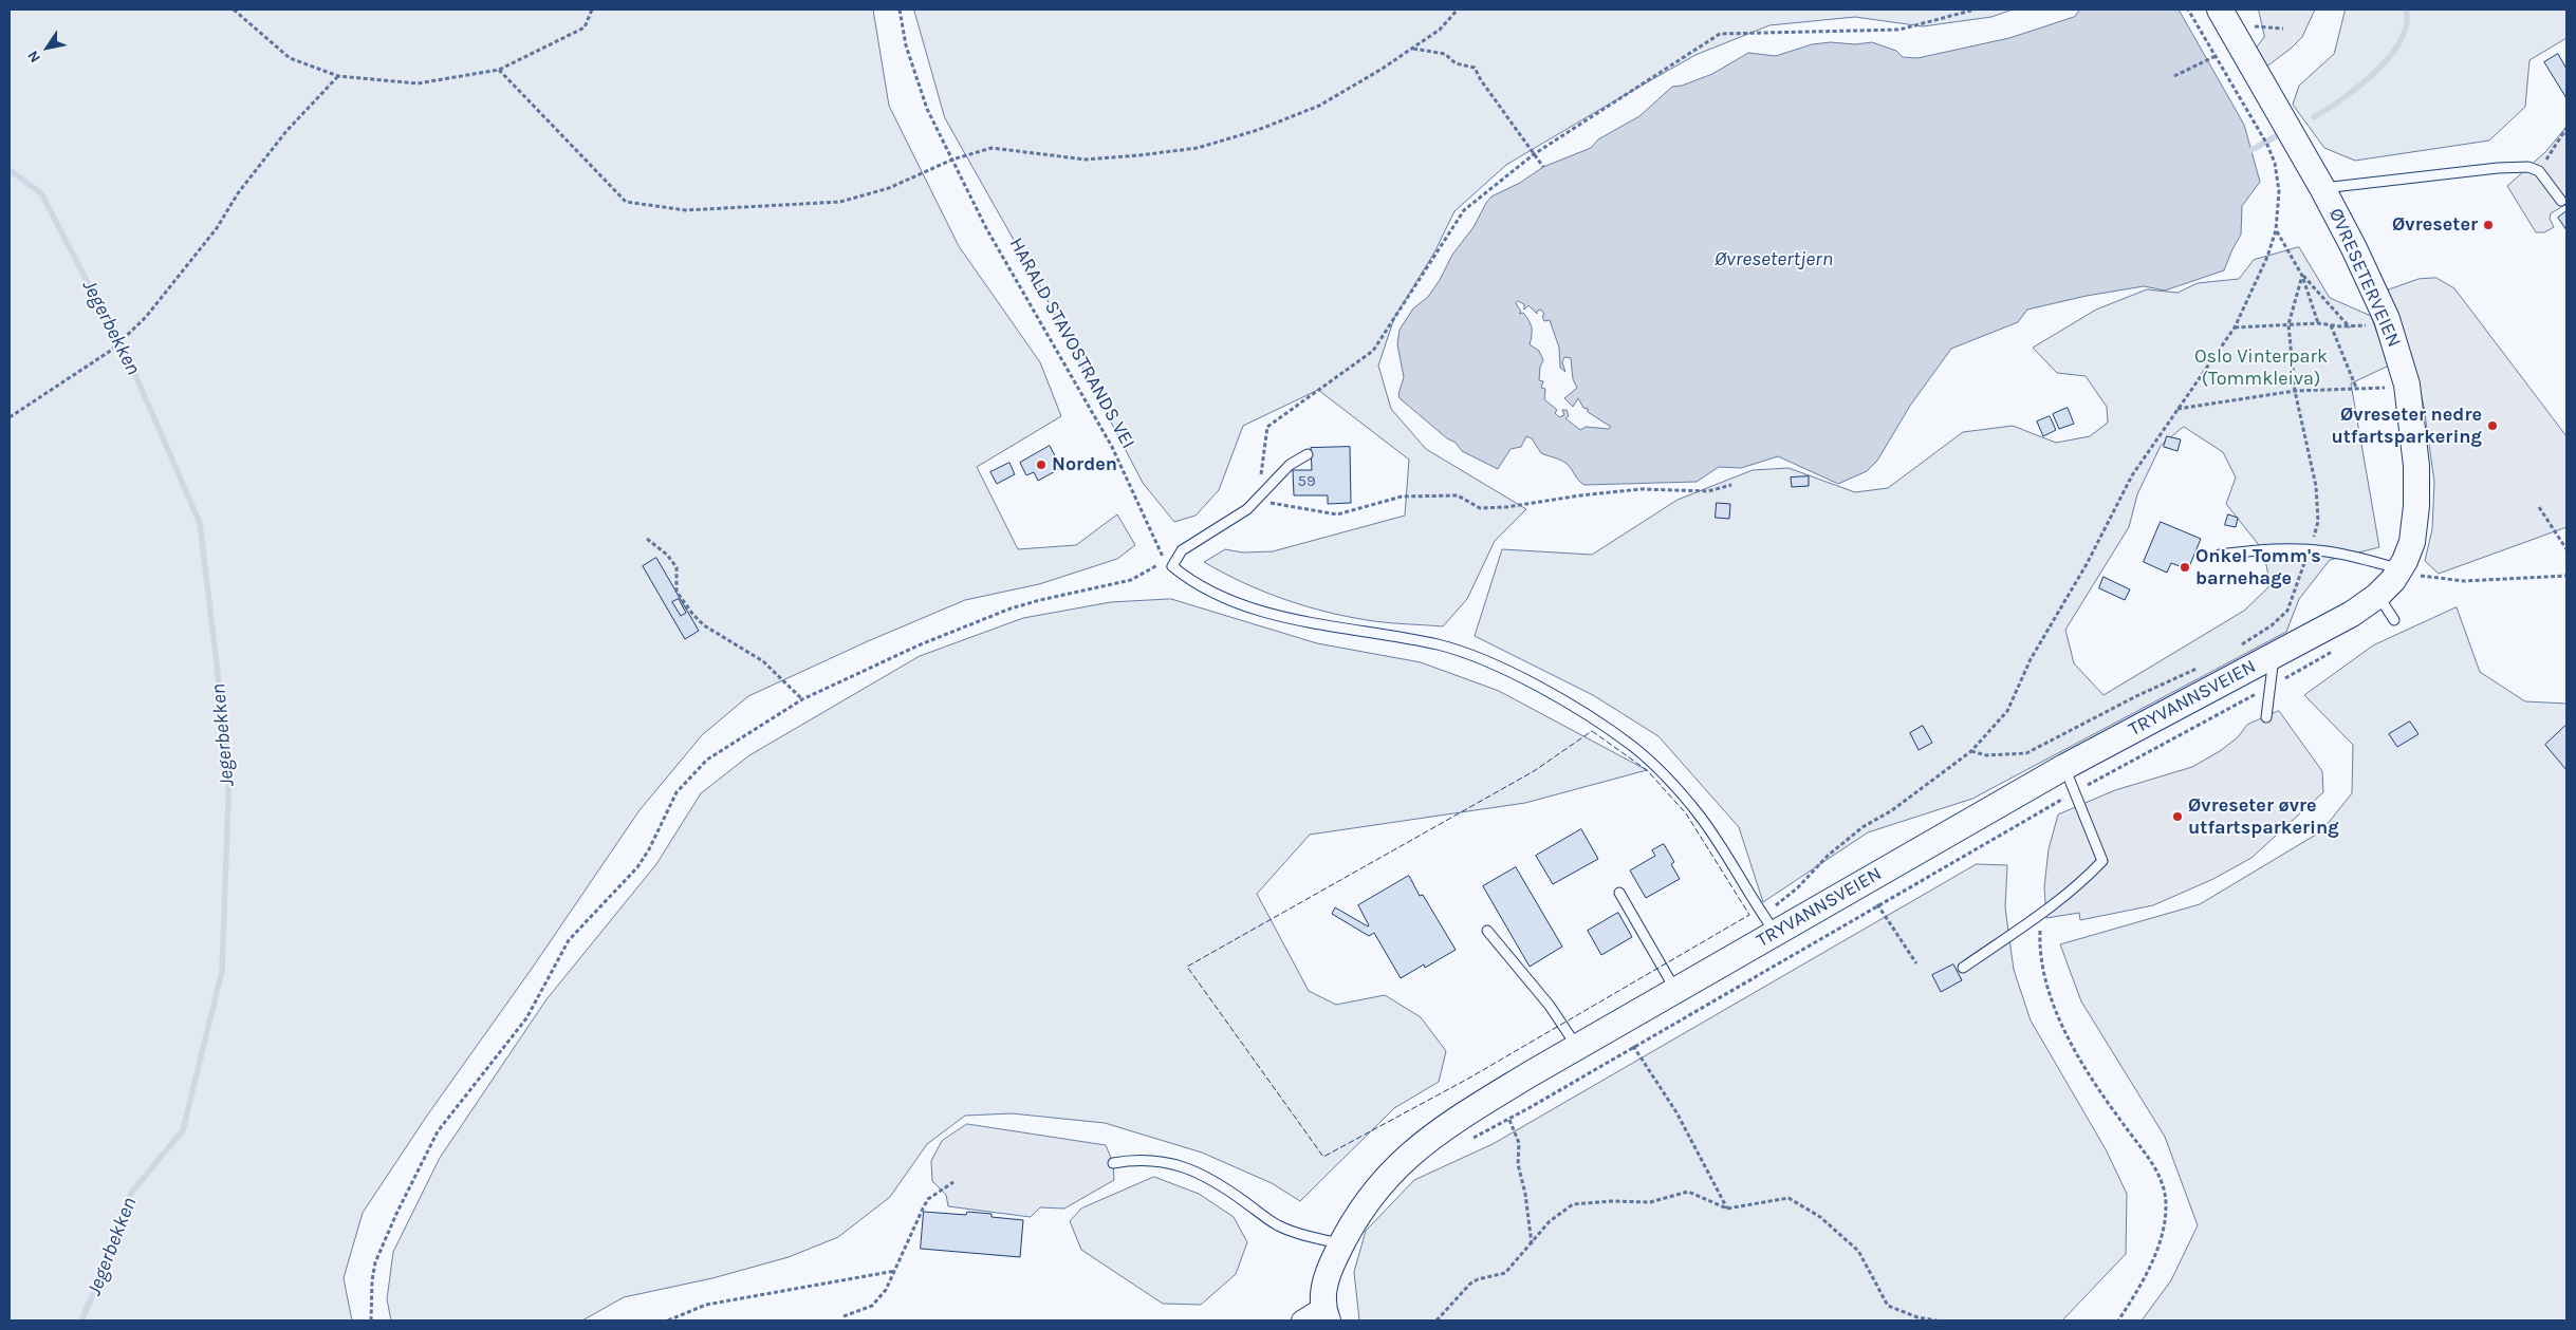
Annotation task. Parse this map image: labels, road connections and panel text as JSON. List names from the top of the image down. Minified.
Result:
{"streets":{"street":["ØVRESETERVEIEN","TRYVANNSVEIEN"],"path":["HARALD STAVOSTRANDS VEI"]},"crossings":[["ØVRESETERVEIEN","TRYVANNSVEIEN"]],"water":["Øvresetertjern","Jegerbekken"],"parks":["Oslo Vinterpark (Tommkleiva)"],"places":["Øvreseter","Øvreseter nedre utfartsparkering","Norden","Onkel Tomm's barnehage","Øvreseter øvre utfartsparkering"],"house_numbers":["59"],"north":"bottom left"}
